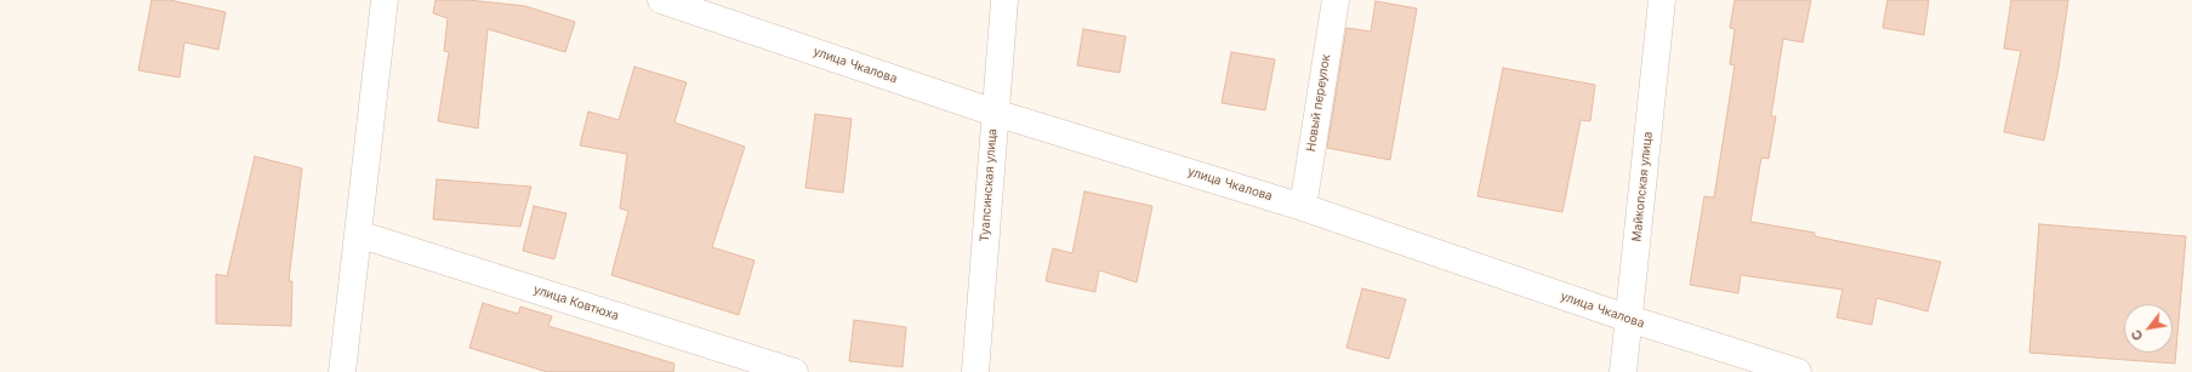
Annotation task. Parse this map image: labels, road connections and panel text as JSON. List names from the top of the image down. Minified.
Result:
{"streets":{"street":["улица Чкалова","Новый переулок","Туапсинская улица","Майкопская улица","улица Ковтюха"]},"crossings":[["улица Чкалова","Новый переулок"],["улица Чкалова","Туапсинская улица"],["улица Чкалова","Майкопская улица"]],"north":"bottom left"}
